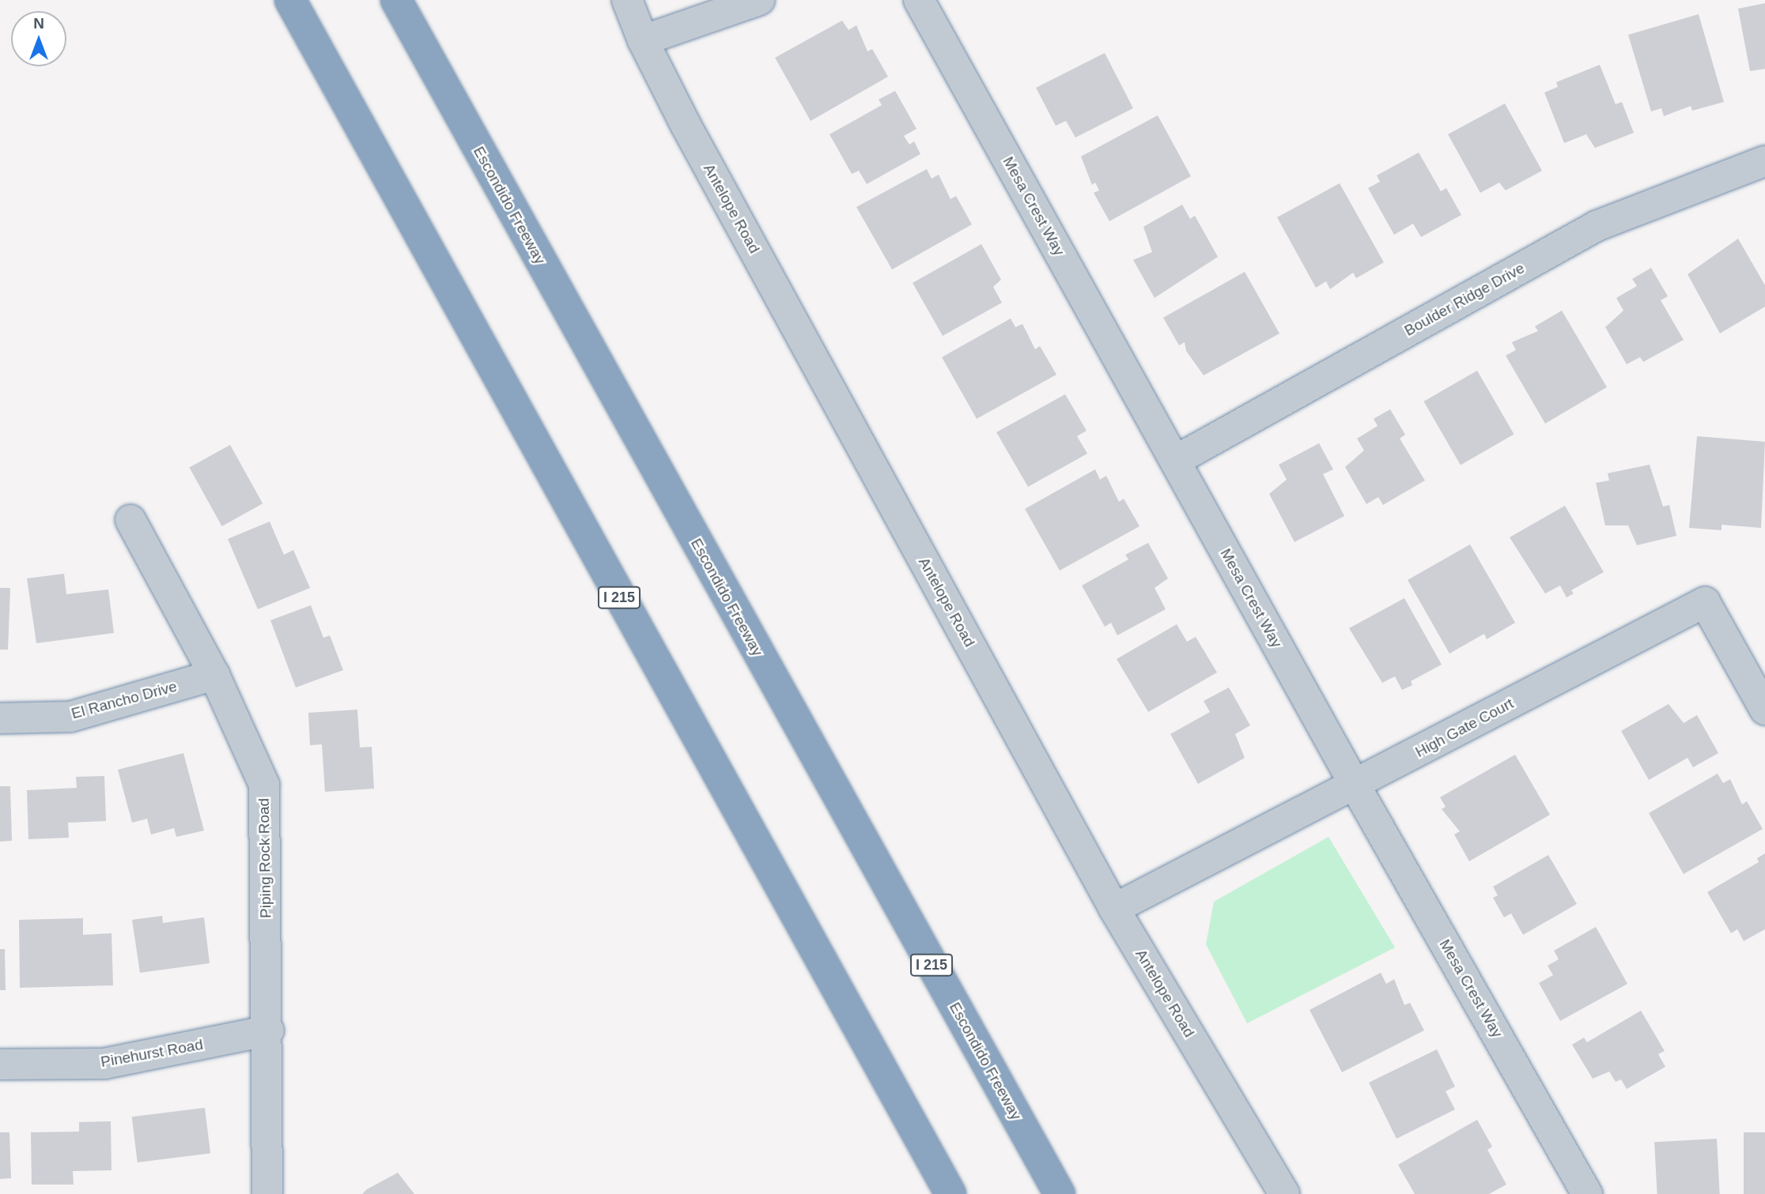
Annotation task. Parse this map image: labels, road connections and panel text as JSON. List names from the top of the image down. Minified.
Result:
{"streets":{"highway":["Escondido Freeway","I 215"],"street":["Mesa Crest Way","Antelope Road","Boulder Ridge Drive","El Rancho Drive","High Gate Court","Piping Rock Road","Pinehurst Road"]},"crossings":[["Mesa Crest Way","Boulder Ridge Drive"],["Mesa Crest Way","High Gate Court"],["Antelope Road","High Gate Court"],["El Rancho Drive","Piping Rock Road"],["Piping Rock Road","Pinehurst Road"]],"north":"top"}
